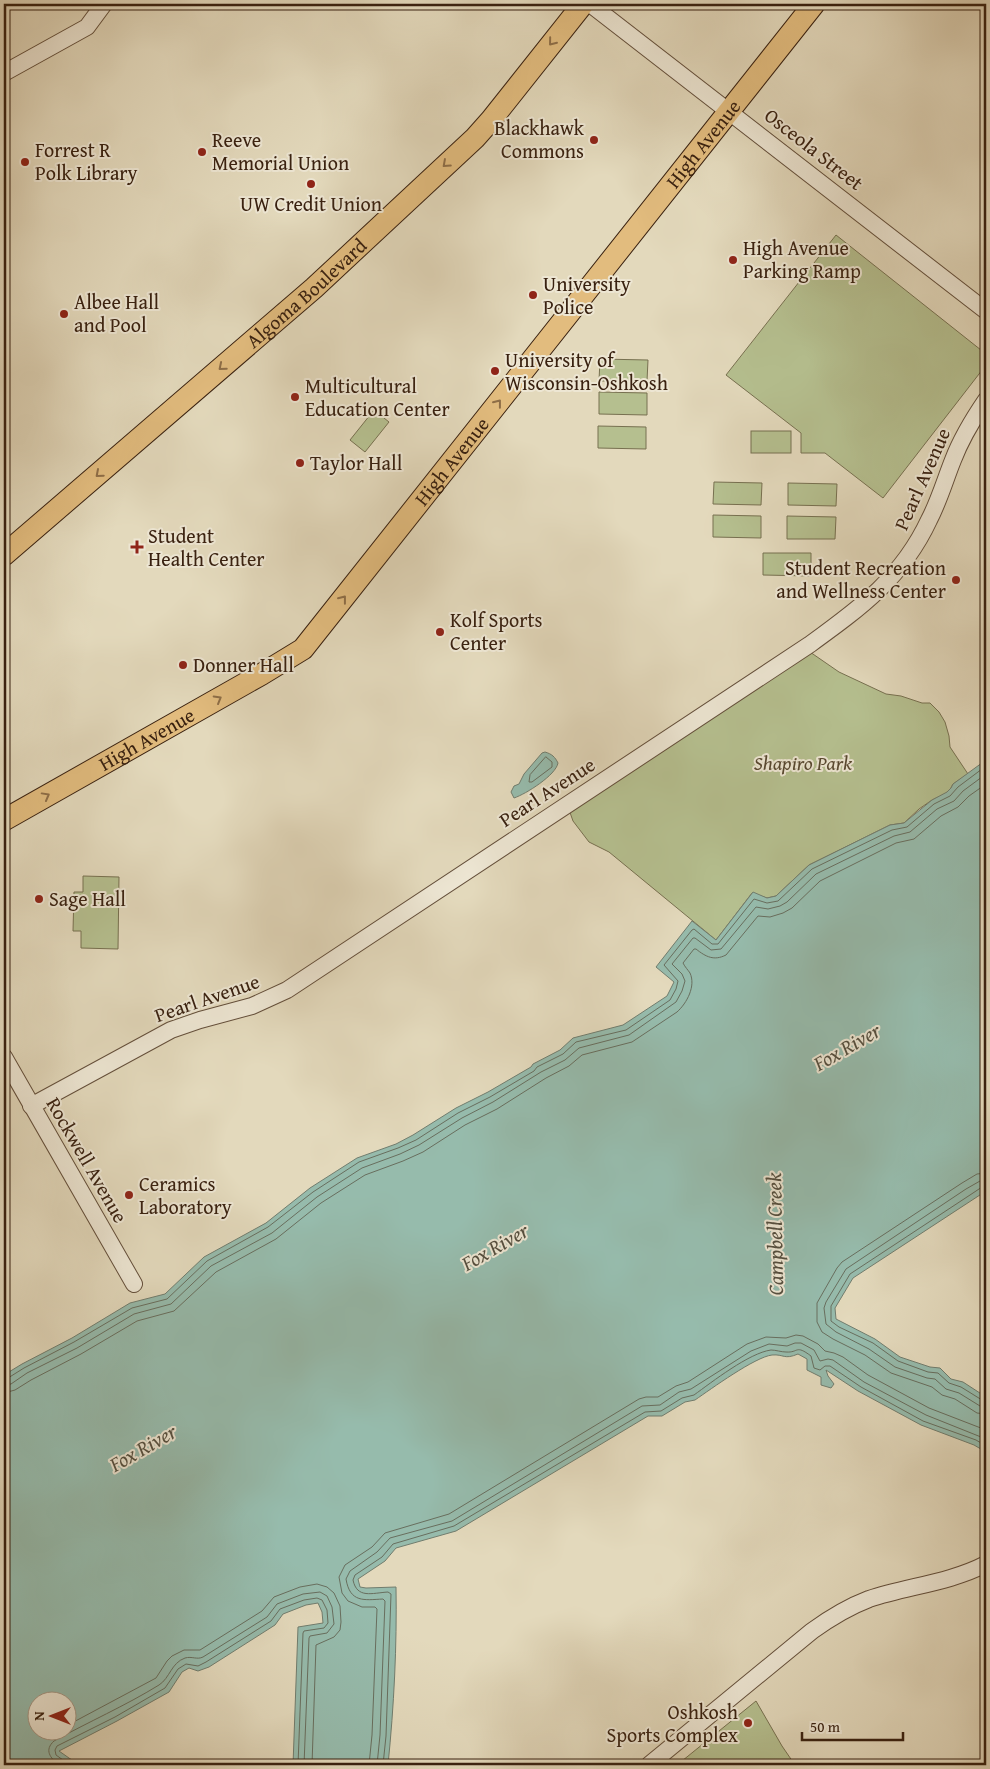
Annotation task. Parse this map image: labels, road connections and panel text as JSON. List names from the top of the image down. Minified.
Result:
{"streets":{"main road":["High Avenue","Algoma Boulevard"],"street":["Osceola Street","Pearl Avenue","Rockwell Avenue"]},"crossings":[["High Avenue","Osceola Street"],["Pearl Avenue","Rockwell Avenue"]],"one_way":["High Avenue","Algoma Boulevard"],"water":["Fox River","Campbell Creek"],"parks":["Shapiro Park"],"places":{"other":["Blackhawk Commons","Reeve Memorial Union","Forrest R Polk Library","UW Credit Union","High Avenue Parking Ramp","University Police","Albee Hall and Pool","University of Wisconsin-Oshkosh","Multicultural Education Center","Taylor Hall","Student Recreation and Wellness Center","Kolf Sports Center","Donner Hall","Sage Hall","Ceramics Laboratory","Oshkosh Sports Complex"],"health":["Student Health Center"]},"scale_bar":"50 m","north":"left"}
